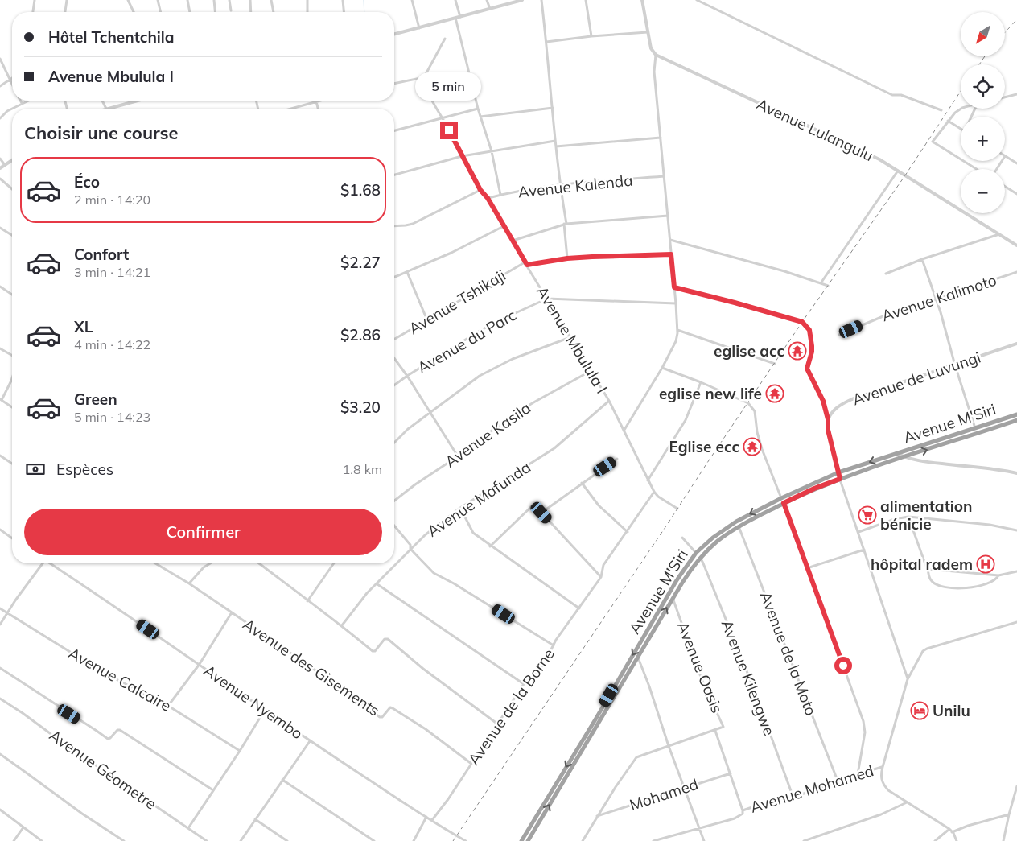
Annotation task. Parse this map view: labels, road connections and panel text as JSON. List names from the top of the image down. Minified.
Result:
{"streets":{"highway":["Avenue M'Siri"],"street":["Avenue Lulangulu","Avenue Kalenda","Avenue Kalimoto","Avenue Tshikaji","Avenue Mbulula I","Avenue du Parc","Avenue de Luvungi","Avenue Kasila","Avenue Mafunda","Avenue de la Moto","Avenue des Gisements","Avenue Oasis","Avenue Kilengwe","Avenue Calcaire","Avenue Nyembo","Avenue de la Borne","Avenue Géometre","Avenue Mohamed","Mohamed"]},"crossings":[["Avenue Kalenda","Avenue Mbulula I"],["Avenue Tshikaji","Avenue Mbulula I"],["Avenue Mbulula I","Avenue du Parc"],["Avenue Mbulula I","Avenue Kasila"],["Avenue Mbulula I","Avenue Mafunda"],["Avenue Mbulula I","Avenue de la Borne"],["Avenue M'Siri","Avenue de la Moto"],["Avenue M'Siri","Avenue Oasis"],["Avenue M'Siri","Avenue Kilengwe"],["Avenue de la Moto","Avenue Mohamed"],["Avenue des Gisements","Avenue de la Borne"],["Avenue Oasis","Avenue Mohamed"],["Avenue Oasis","Mohamed"],["Avenue Kilengwe","Avenue Mohamed"],["Avenue Nyembo","Avenue de la Borne"]],"places":{"temple":["eglise acc","eglise new life","Eglise ecc"],"supermarket":["alimentation bénicie"],"hospital":["hôpital radem"],"hotel":["Unilu"]},"north":"bottom left","page":{"map_buttons":["+","−"],"banner":["Hôtel Tchentchila","Avenue Mbulula I"],"bubble":"5 min","heading":"Choisir une course","list":[{"name":"Éco","note":"2 min · 14:20","value":"$1.68"},{"name":"Confort","note":"3 min · 14:21","value":"$2.27"},{"name":"XL","note":"4 min · 14:22","value":"$2.86"},{"name":"Green","note":"5 min · 14:23","value":"$3.20"}],"pay":["Espèces","1.8 km"],"buttons":"Confirmer"}}
